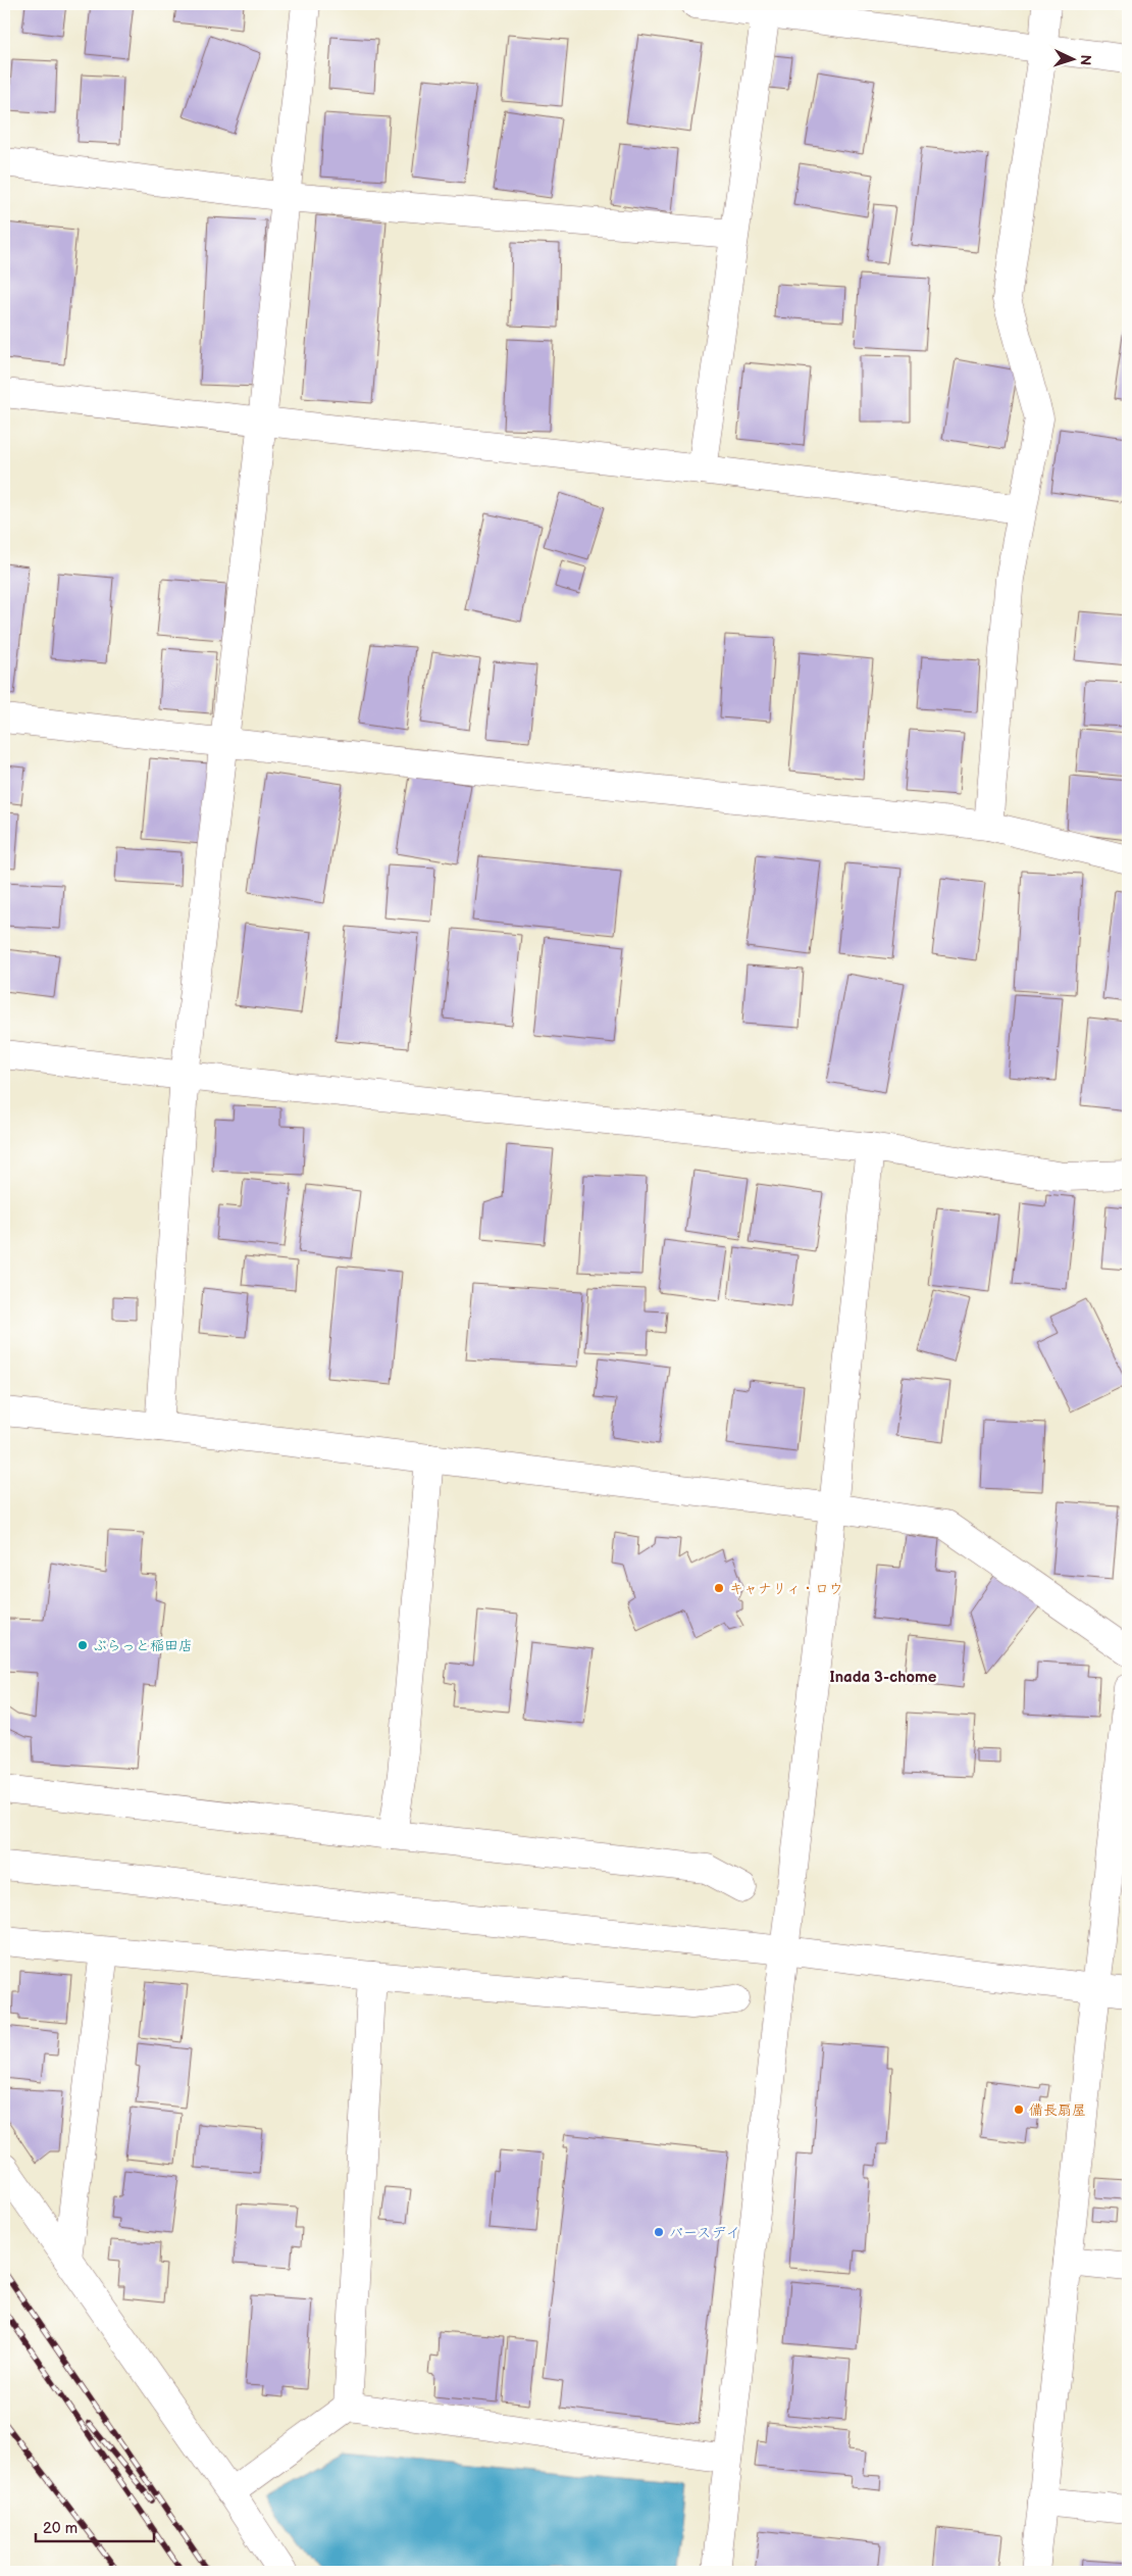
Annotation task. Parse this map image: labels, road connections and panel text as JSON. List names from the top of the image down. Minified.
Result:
{"districts":["Inada 3-chome"],"places":["キャナリィ・ロウ","ぶらっと稲田店","備長扇屋","バースデイ"],"scale_bar":"20 m","north":"right"}
